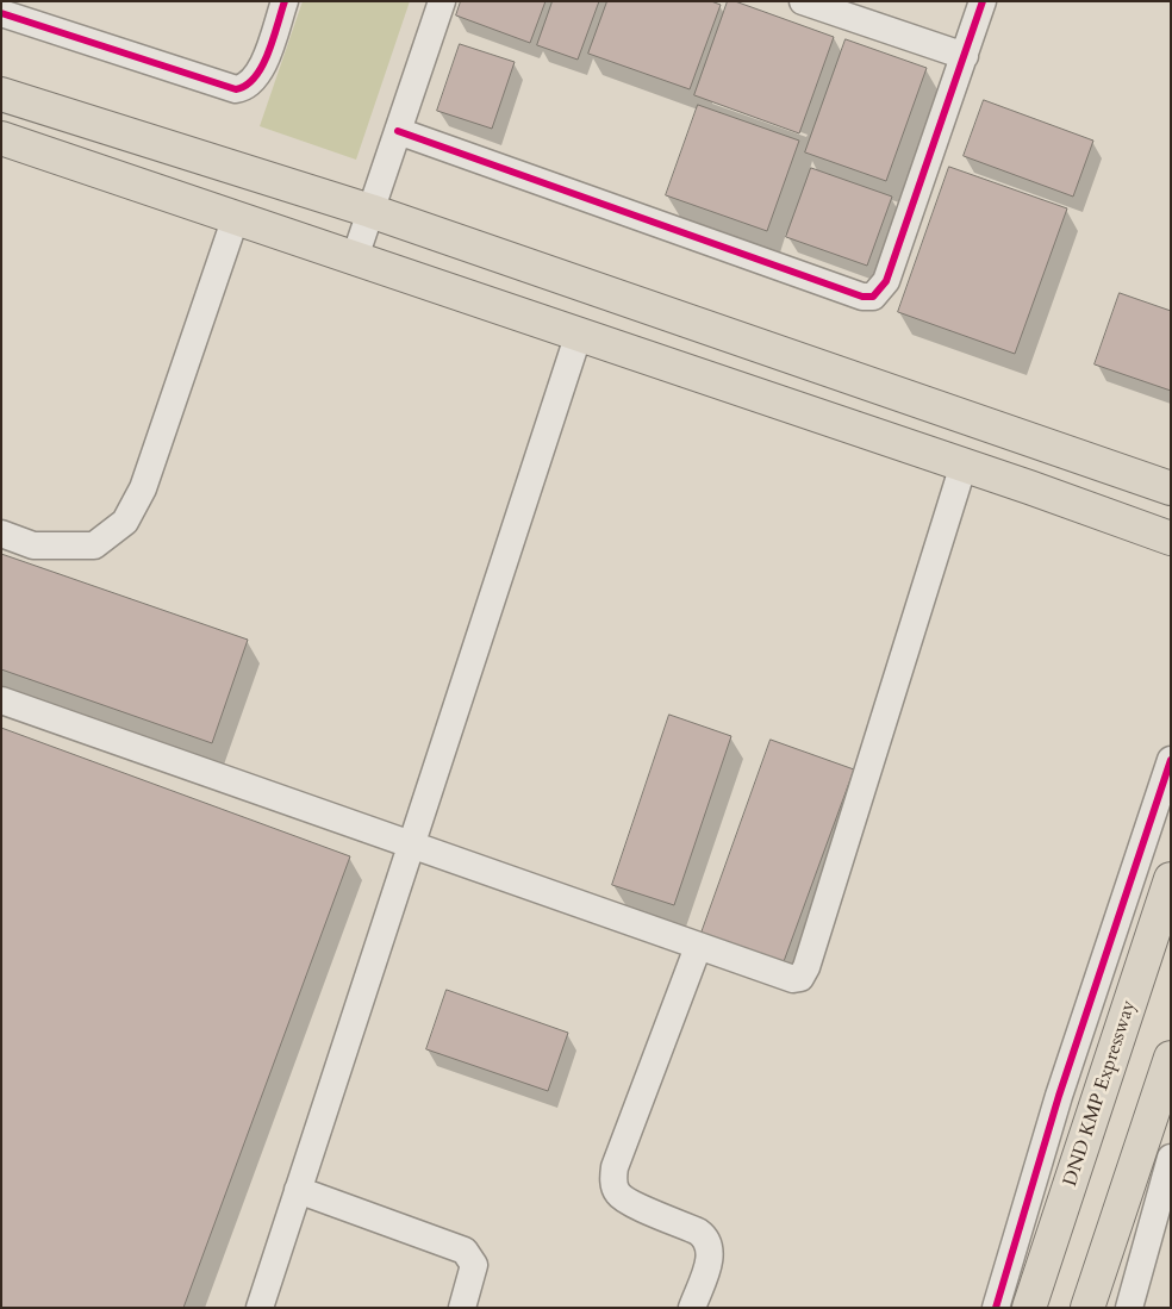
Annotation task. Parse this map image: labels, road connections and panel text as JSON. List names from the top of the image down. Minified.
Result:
{"streets":{"main road":["DND KMP Expressway"]}}
